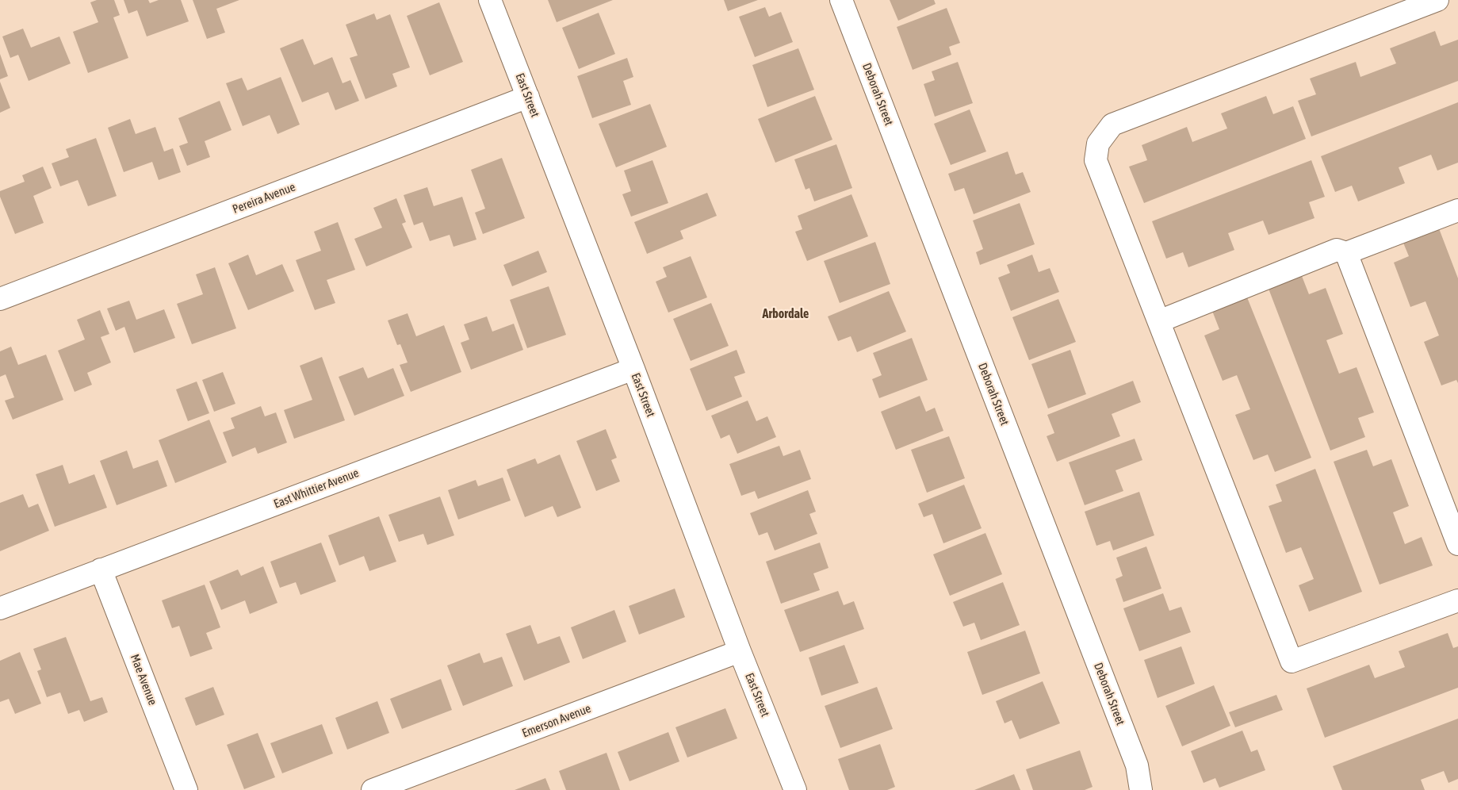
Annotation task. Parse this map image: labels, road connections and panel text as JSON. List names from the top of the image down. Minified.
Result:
{"streets":{"street":["Deborah Street","East Street","Pereira Avenue","East Whittier Avenue","Mae Avenue","Emerson Avenue"]},"crossings":[["East Street","Pereira Avenue"],["East Street","East Whittier Avenue"],["East Street","Emerson Avenue"],["East Whittier Avenue","Mae Avenue"]],"districts":["Arbordale"]}
